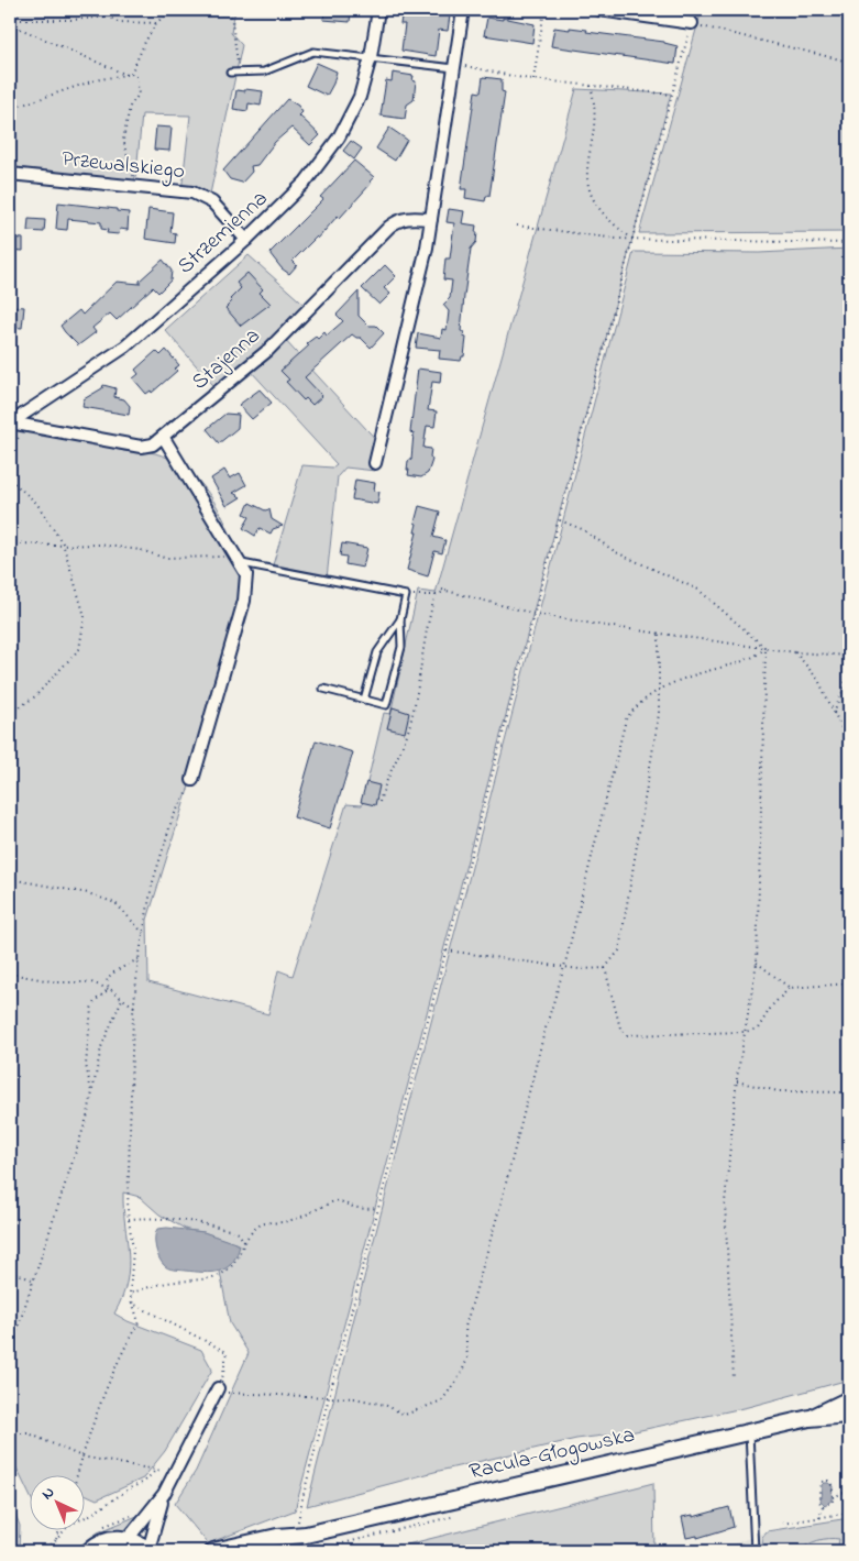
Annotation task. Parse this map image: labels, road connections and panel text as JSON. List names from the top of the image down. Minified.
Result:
{"streets":{"main road":["Racula-Głogowska"],"street":["Przewalskiego","Strzemienna","Stajenna"]},"crossings":[["Przewalskiego","Strzemienna"],["Strzemienna","Stajenna"]],"north":"top left"}
